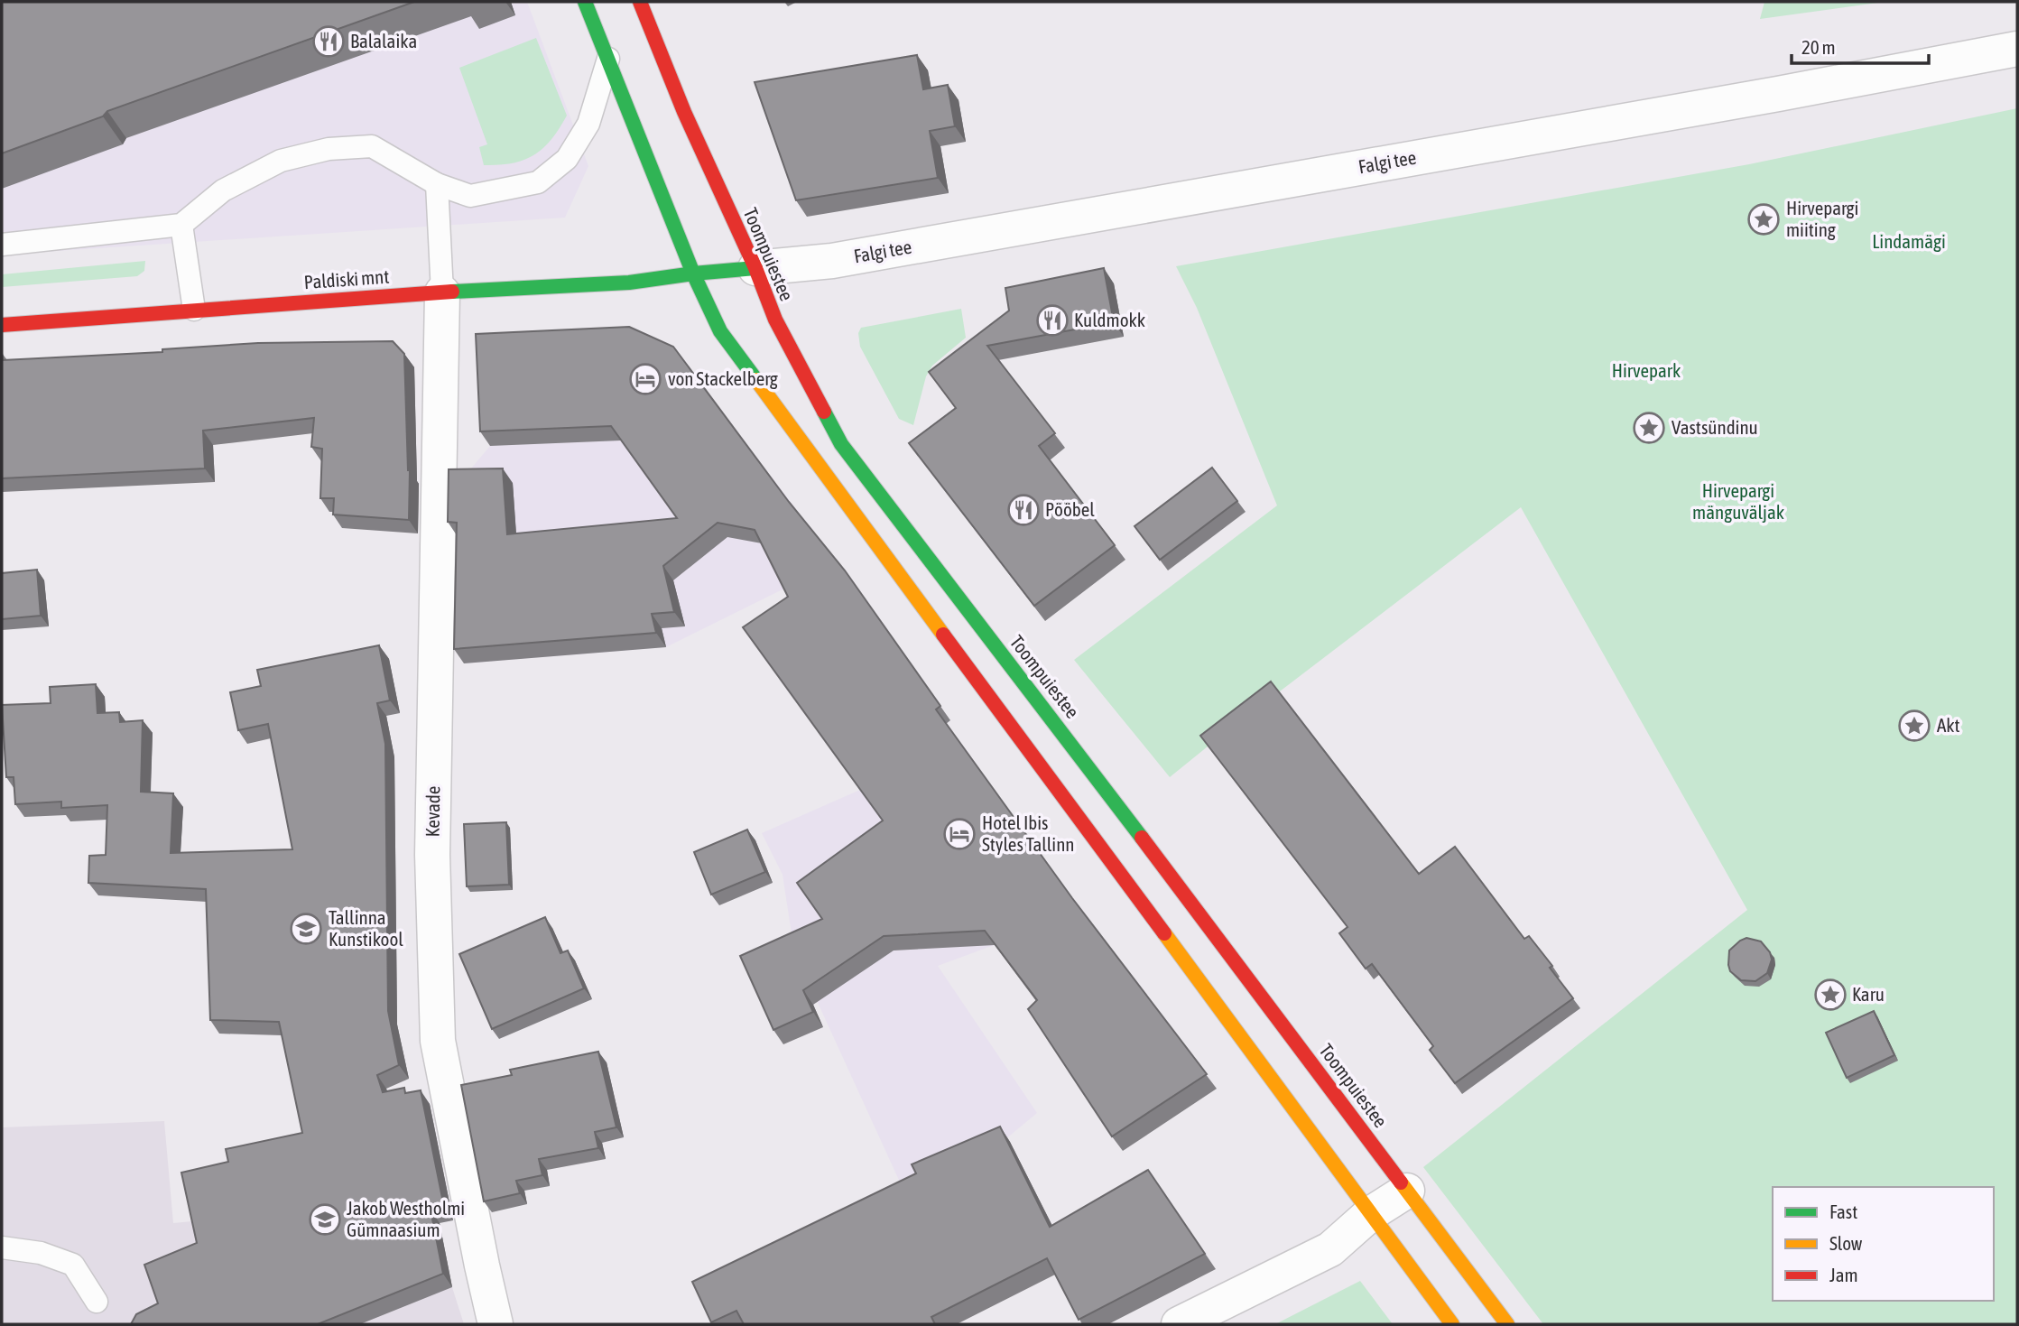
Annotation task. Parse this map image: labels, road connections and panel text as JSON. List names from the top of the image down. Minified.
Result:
{"streets":{"main road":["Toompuiestee","Paldiski mnt"],"street":["Falgi tee","Kevade"]},"crossings":[["Falgi tee","Toompuiestee"],["Falgi tee","Paldiski mnt"],["Toompuiestee","Paldiski mnt"],["Paldiski mnt","Kevade"]],"parks":["Lindamägi","Hirvepark","Hirvepargi mänguväljak"],"places":{"restaurant":["Balalaika","Kuldmokk","Pööbel"],"place":["Hirvepargi miiting","Vastsündinu","Akt","Karu"],"hotel":["von Stackelberg","Hotel Ibis Styles Tallinn"],"school or university":["Tallinna Kunstikool","Jakob Westholmi Gümnaasium"]},"legend":["Fast","Slow","Jam"],"scale_bar":"20 m"}
